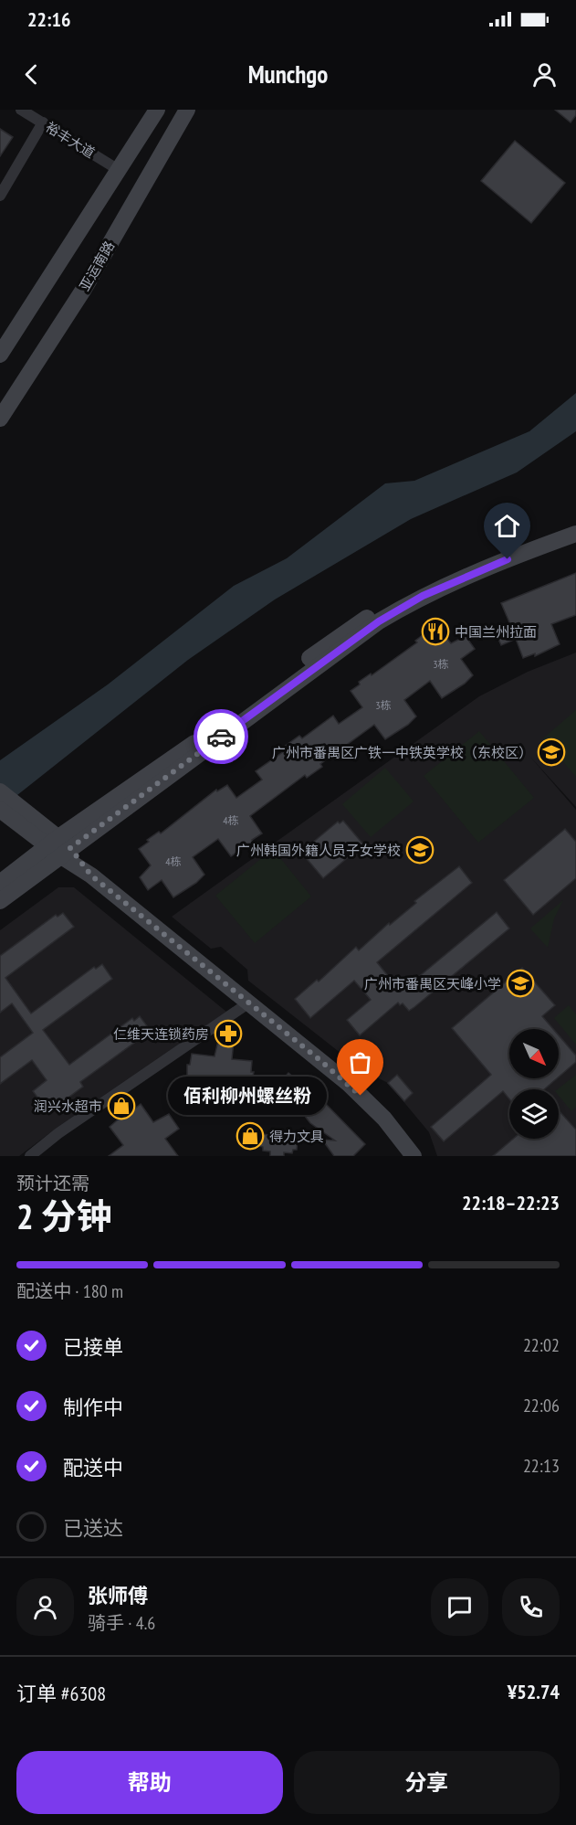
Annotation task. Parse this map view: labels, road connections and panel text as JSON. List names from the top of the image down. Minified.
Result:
{"streets":{"street":["裕丰大道","亚运南路"]},"places":{"restaurant":["中国兰州拉面"],"school or university":["广州市番禺区广铁一中铁英学校（东校区）","广州韩国外籍人员子女学校","广州市番禺区天峰小学"],"pharmacy":["仁维天连锁药房"],"other":["佰利柳州螺丝粉"],"shop":["润兴水超市","得力文具"]},"house_numbers":["3栋","3栋","4栋","4栋"],"north":"bottom right","page":{"status":"22:16","header":"Munchgo","bubble":"佰利柳州螺丝粉","heading":["2 分钟","预计还需","22:18–22:23"],"panel":["张师傅","骑手 · 4.6","订单 #6308","¥52.74"],"bar":"配送中 · 180 m","list":[["已接单","22:02"],["制作中","22:06"],["配送中","22:13"],"已送达"],"buttons":["帮助","分享"]}}
